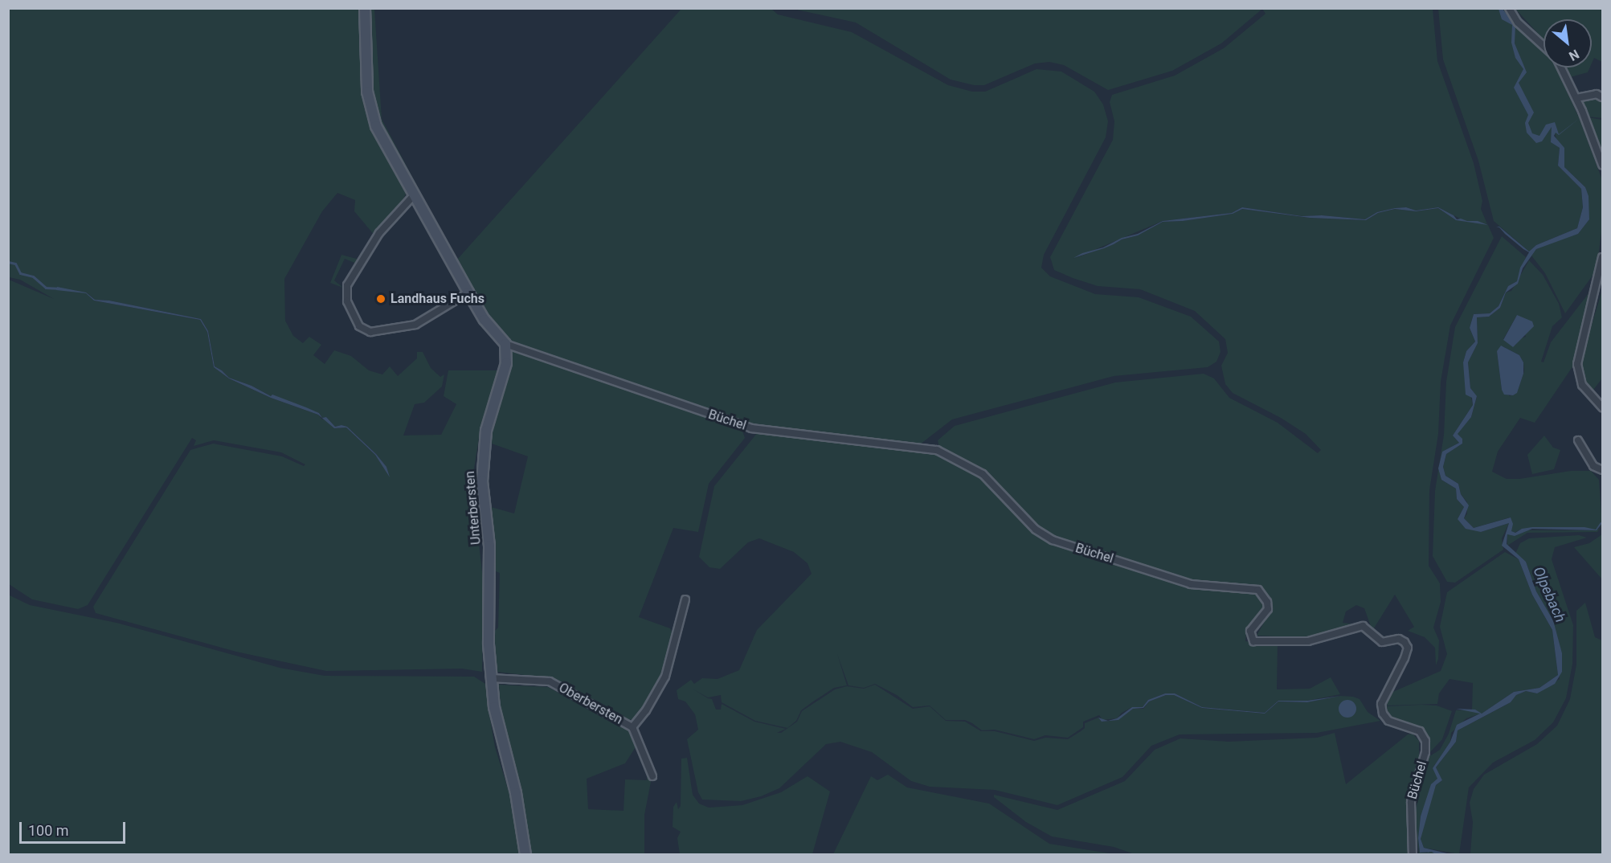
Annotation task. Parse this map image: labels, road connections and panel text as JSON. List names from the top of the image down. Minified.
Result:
{"streets":{"street":["Büchel","Unterbersten","Oberbersten"]},"crossings":[["Büchel","Unterbersten"],["Unterbersten","Oberbersten"]],"water":["Olpebach"],"places":["Landhaus Fuchs"],"scale_bar":"100 m","north":"bottom right"}
